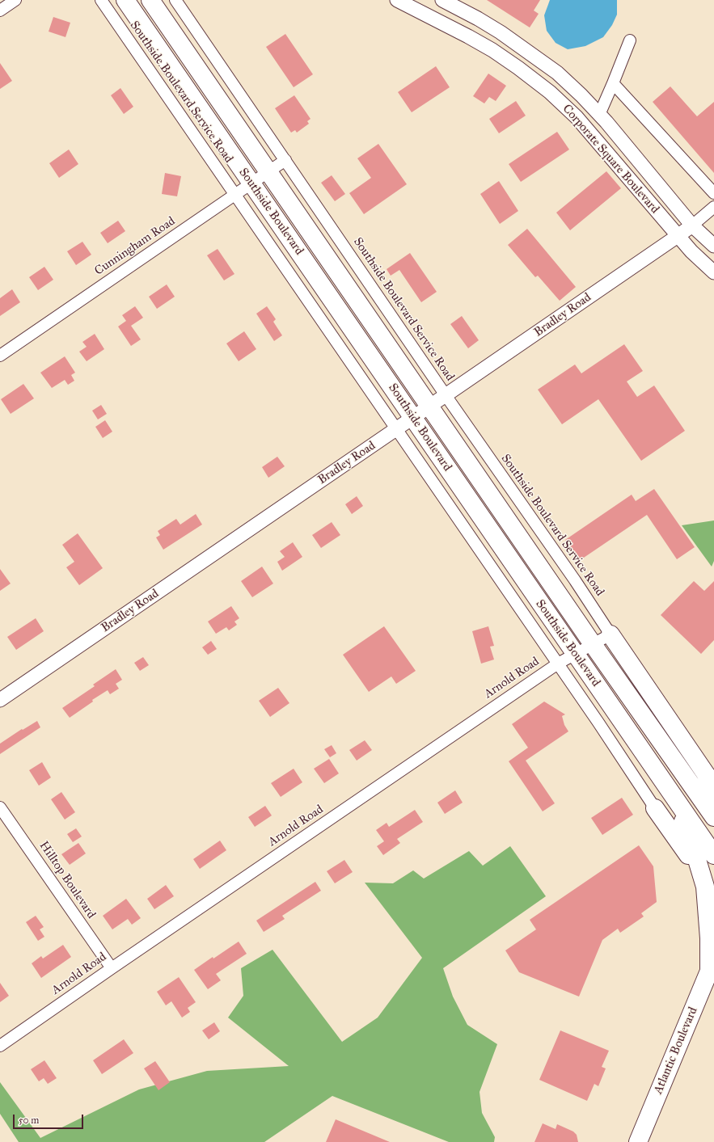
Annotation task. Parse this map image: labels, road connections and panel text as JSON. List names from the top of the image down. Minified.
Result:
{"streets":{"main road":["Southside Boulevard","Atlantic Boulevard"],"street":["Southside Boulevard Service Road","Corporate Square Boulevard","Cunningham Road","Bradley Road","Arnold Road","Hilltop Boulevard"]},"crossings":[["Southside Boulevard Service Road","Cunningham Road"],["Southside Boulevard Service Road","Bradley Road"],["Southside Boulevard Service Road","Arnold Road"],["Corporate Square Boulevard","Bradley Road"],["Southside Boulevard","Cunningham Road"],["Southside Boulevard","Bradley Road"],["Southside Boulevard","Arnold Road"],["Arnold Road","Hilltop Boulevard"]],"scale_bar":"50 m"}
